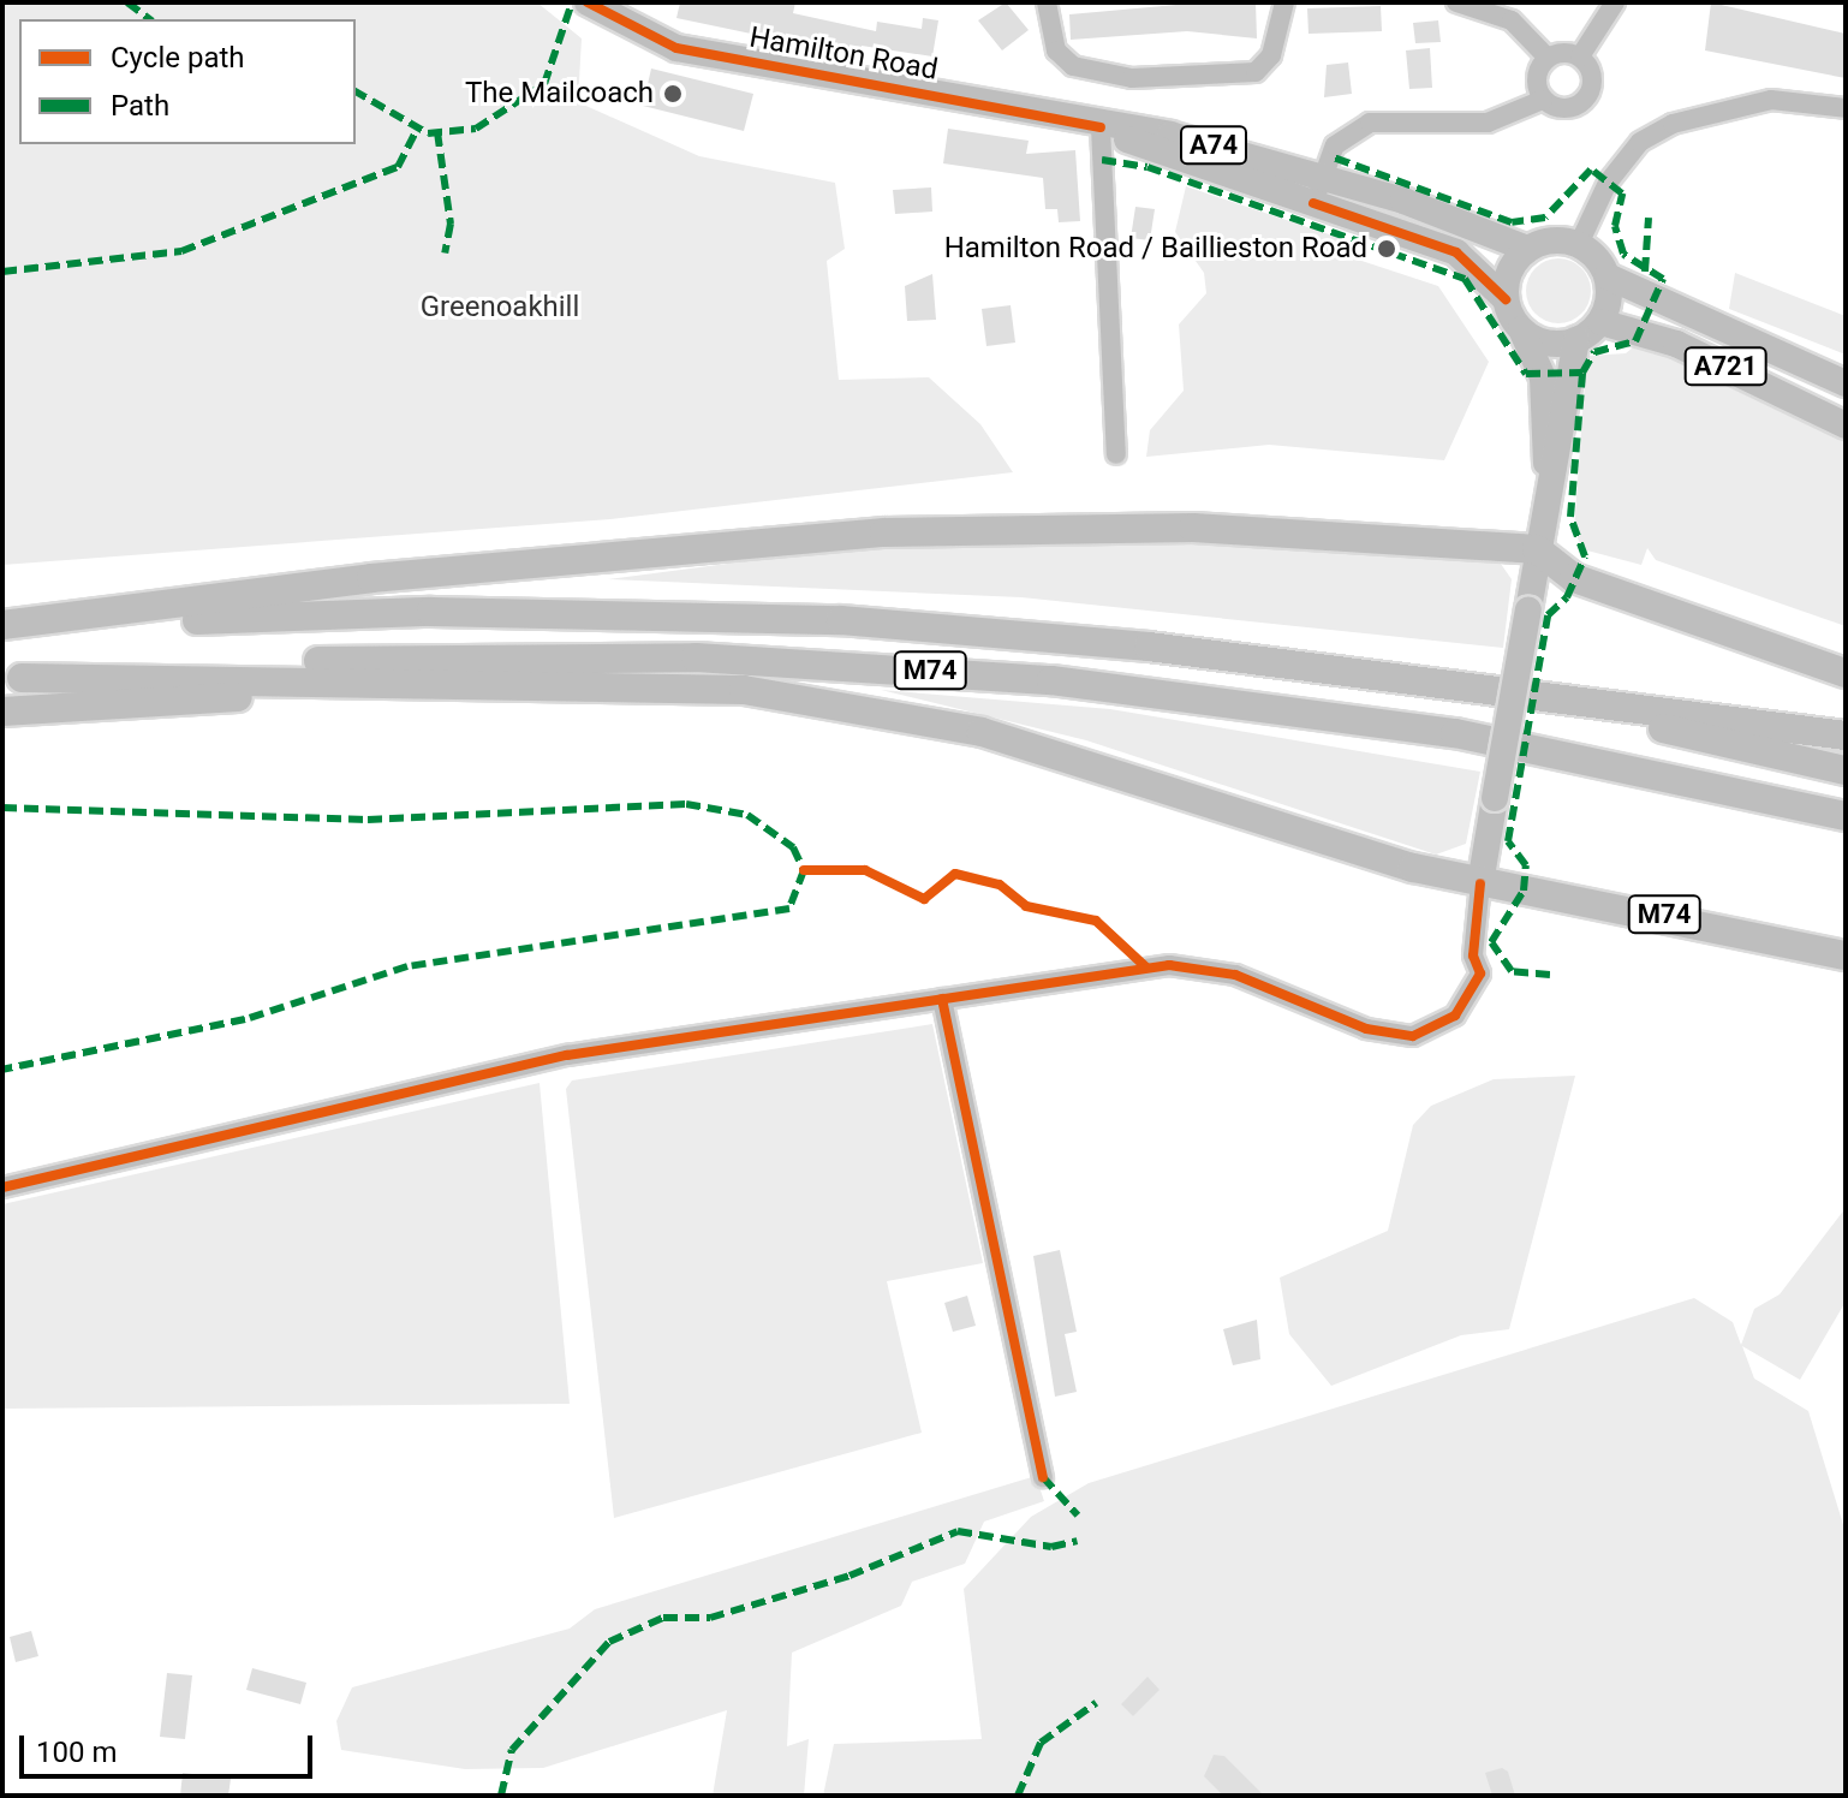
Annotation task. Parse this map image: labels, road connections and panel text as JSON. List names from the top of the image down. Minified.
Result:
{"streets":{"highway":["M74"],"main road":["Hamilton Road","A74","A721"]},"crossings":[["Hamilton Road","A721"]],"parks":["Greenoakhill"],"places":["The Mailcoach","Hamilton Road / Baillieston Road"],"legend":["Cycle path","Path"],"scale_bar":"100 m"}
